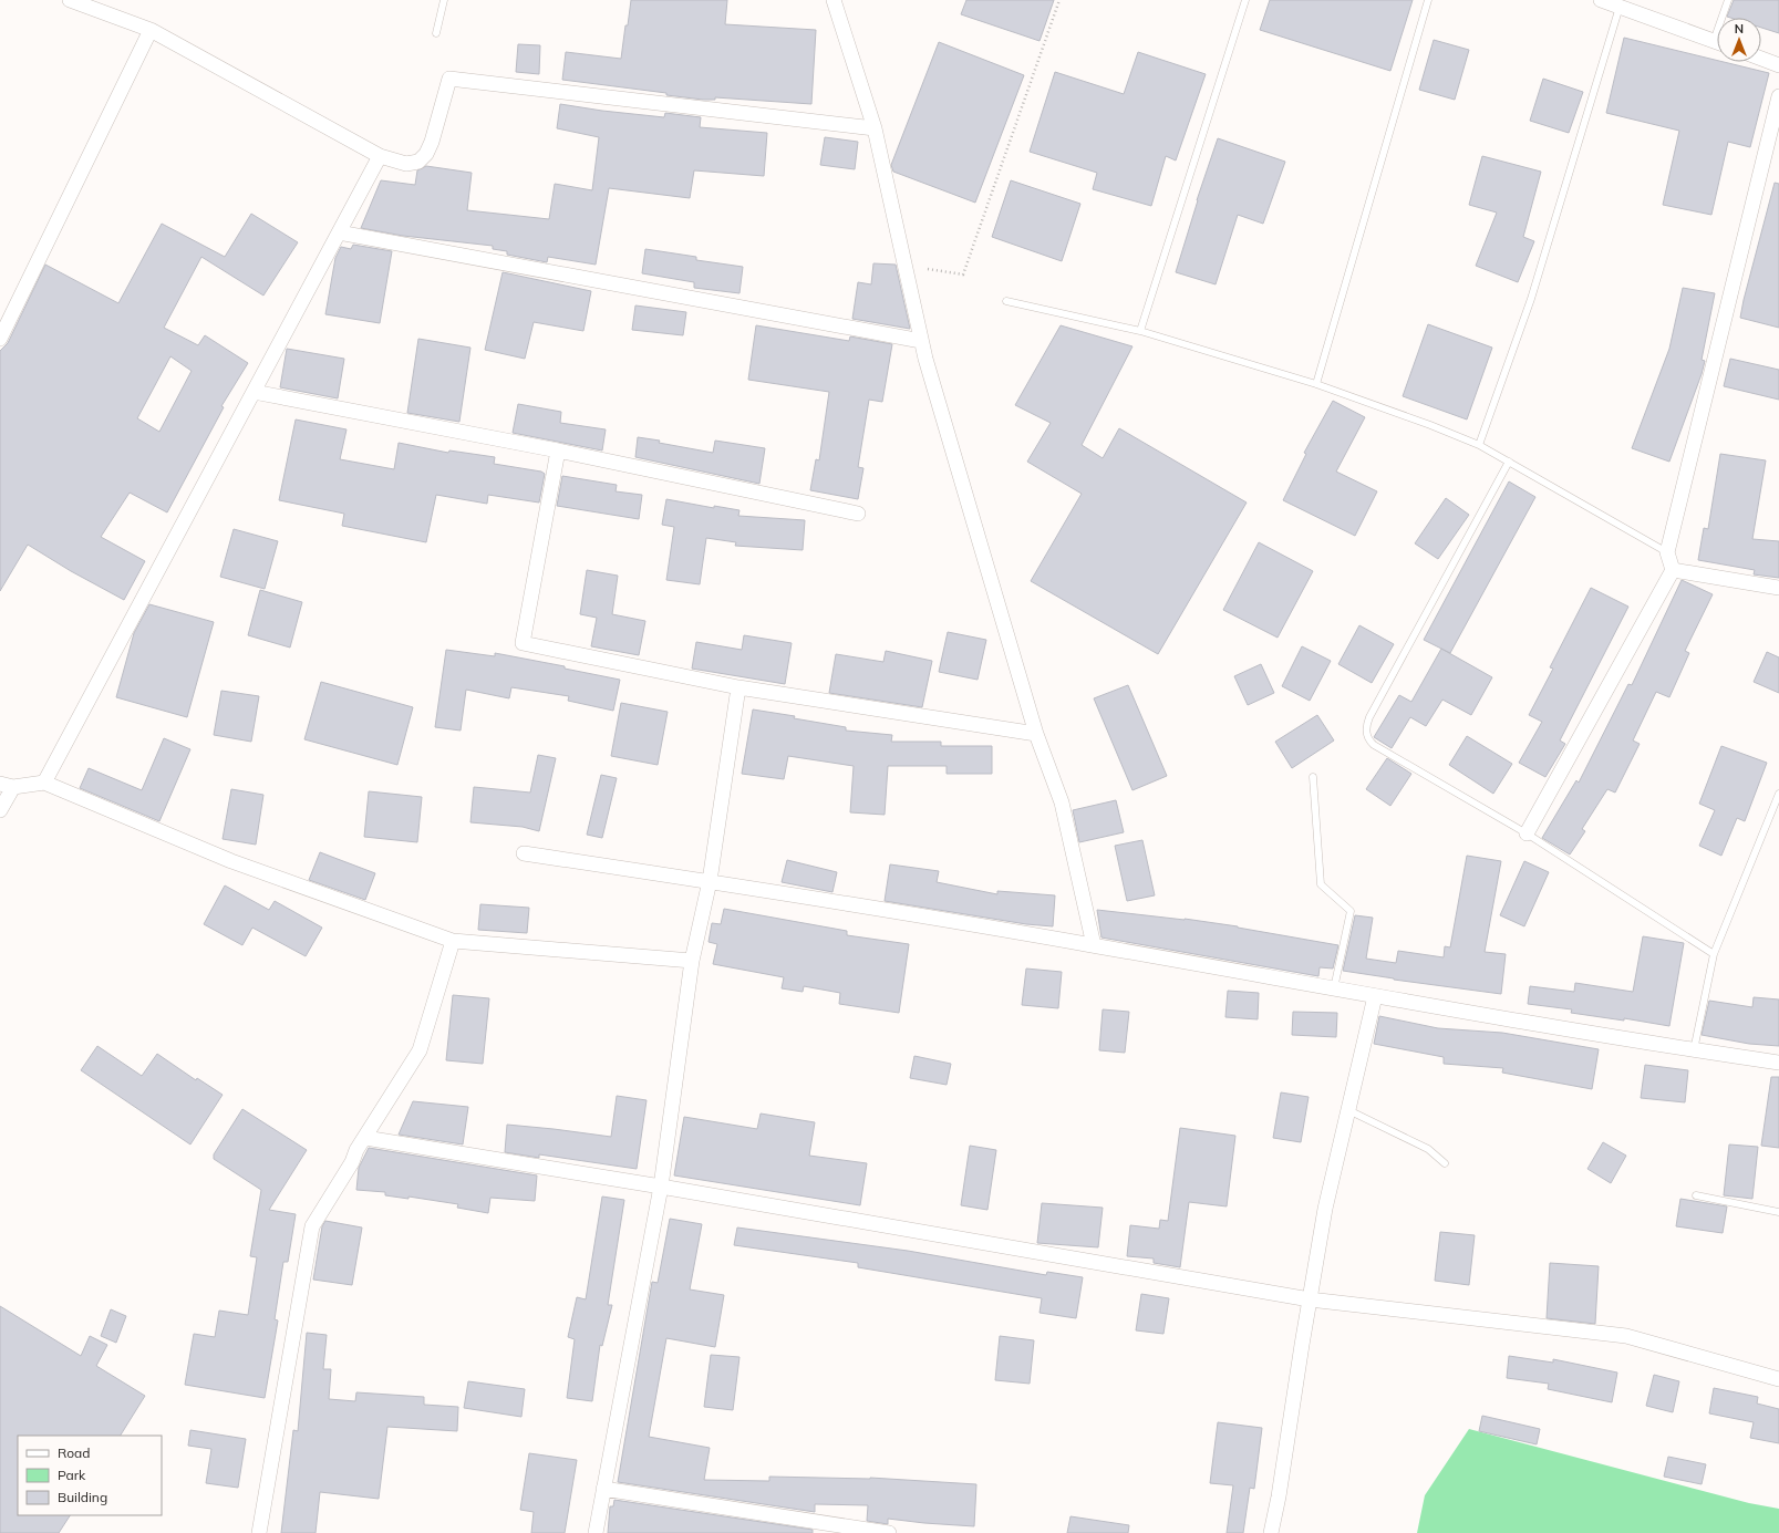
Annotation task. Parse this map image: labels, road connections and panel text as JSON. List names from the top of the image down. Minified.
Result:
{"legend":["Road","Park","Building"],"north":"top"}
